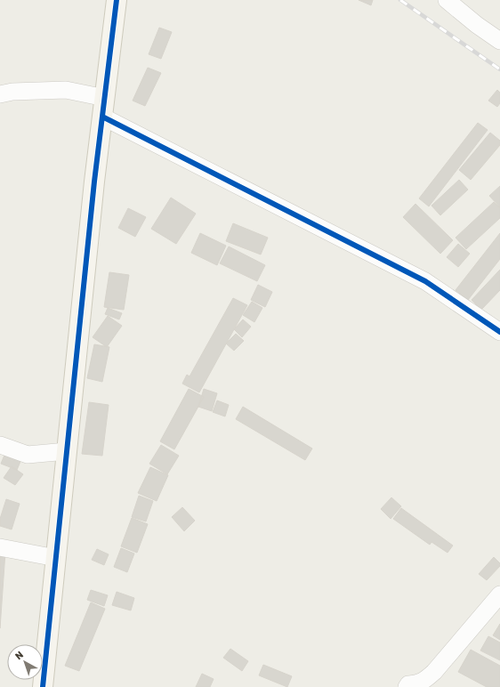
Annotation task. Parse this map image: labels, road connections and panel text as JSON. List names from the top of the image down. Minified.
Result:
{"north":"top left"}
